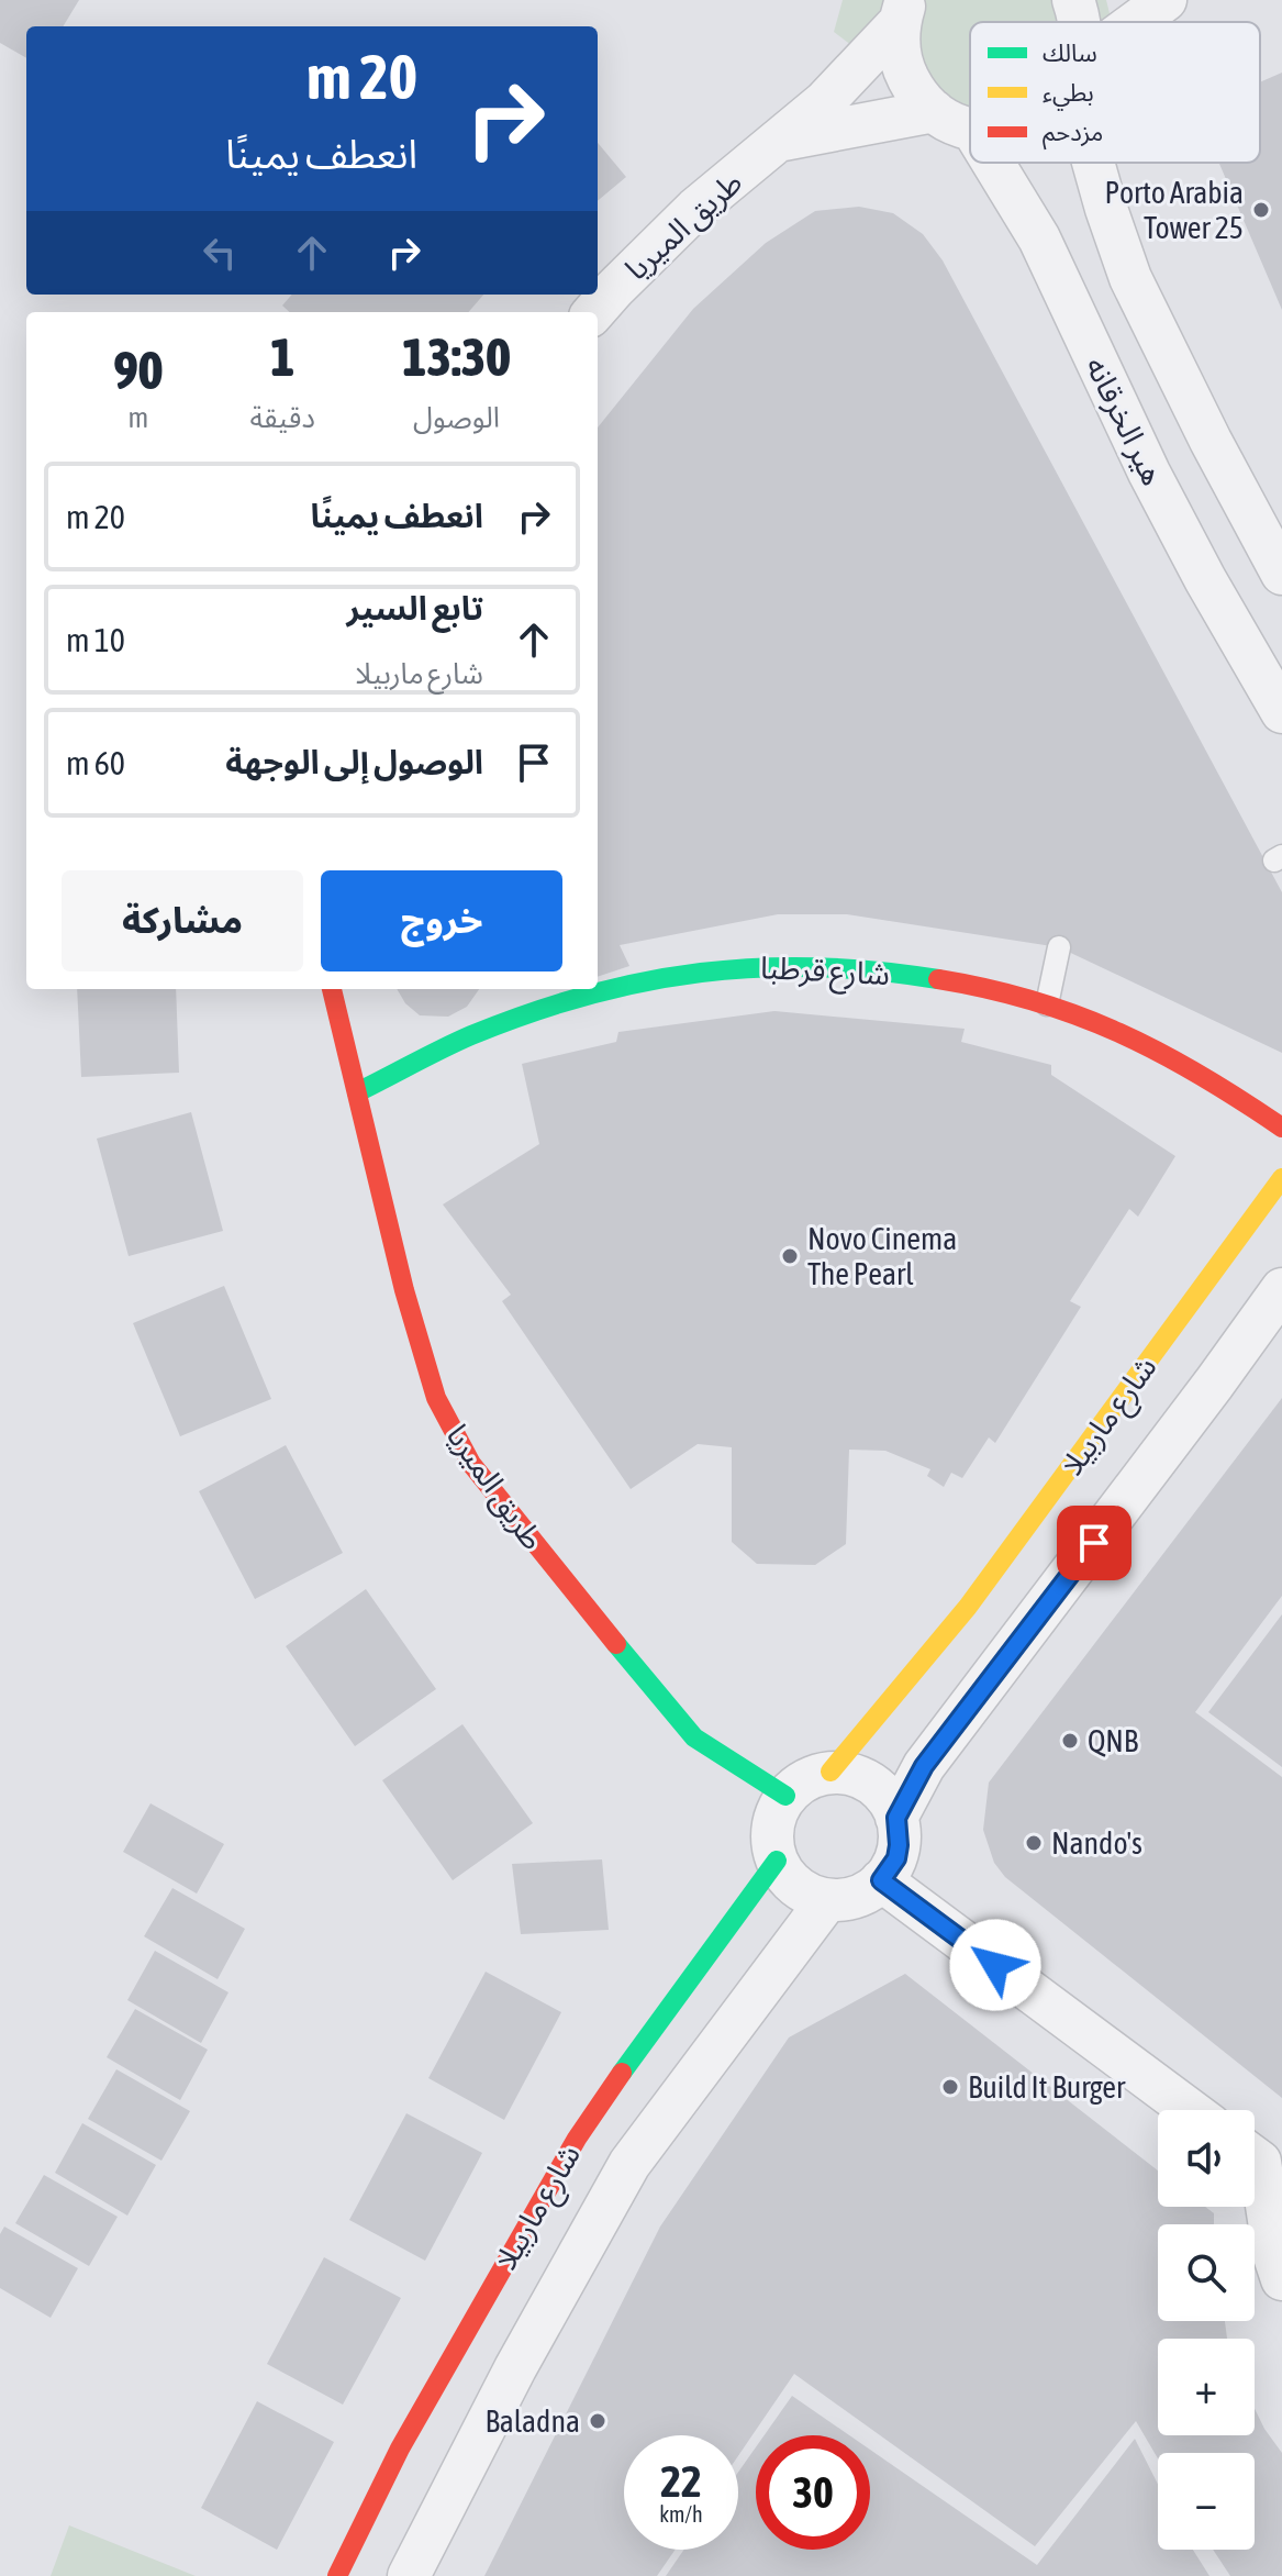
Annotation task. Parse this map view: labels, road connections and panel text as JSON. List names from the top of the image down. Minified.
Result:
{"streets":{"street":["طريق الميريا","هير الخرقانه","شارع قرطبا","شارع ماربيلا"]},"crossings":[["طريق الميريا","شارع قرطبا"],["طريق الميريا","شارع ماربيلا"]],"places":["Porto Arabia Tower 25","Novo Cinema The Pearl","QNB","Nando's","Build It Burger","Baladna"],"legend":["سالك","بطيء","مزدحم"],"page":{"turn":["20 m","انعطف يمينًا"],"eta":["13:30","الوصول","1","دقيقة","90","m"],"list":[{"name":"انعطف يمينًا","value":"20 m"},{"name":"تابع السير","note":"شارع ماربيلا","value":"10 m"},{"name":"الوصول إلى الوجهة","value":"60 m"}],"buttons":["خروج","مشاركة"],"map_buttons":["+","−"],"speed":"22 km/h","limit":"30"}}
